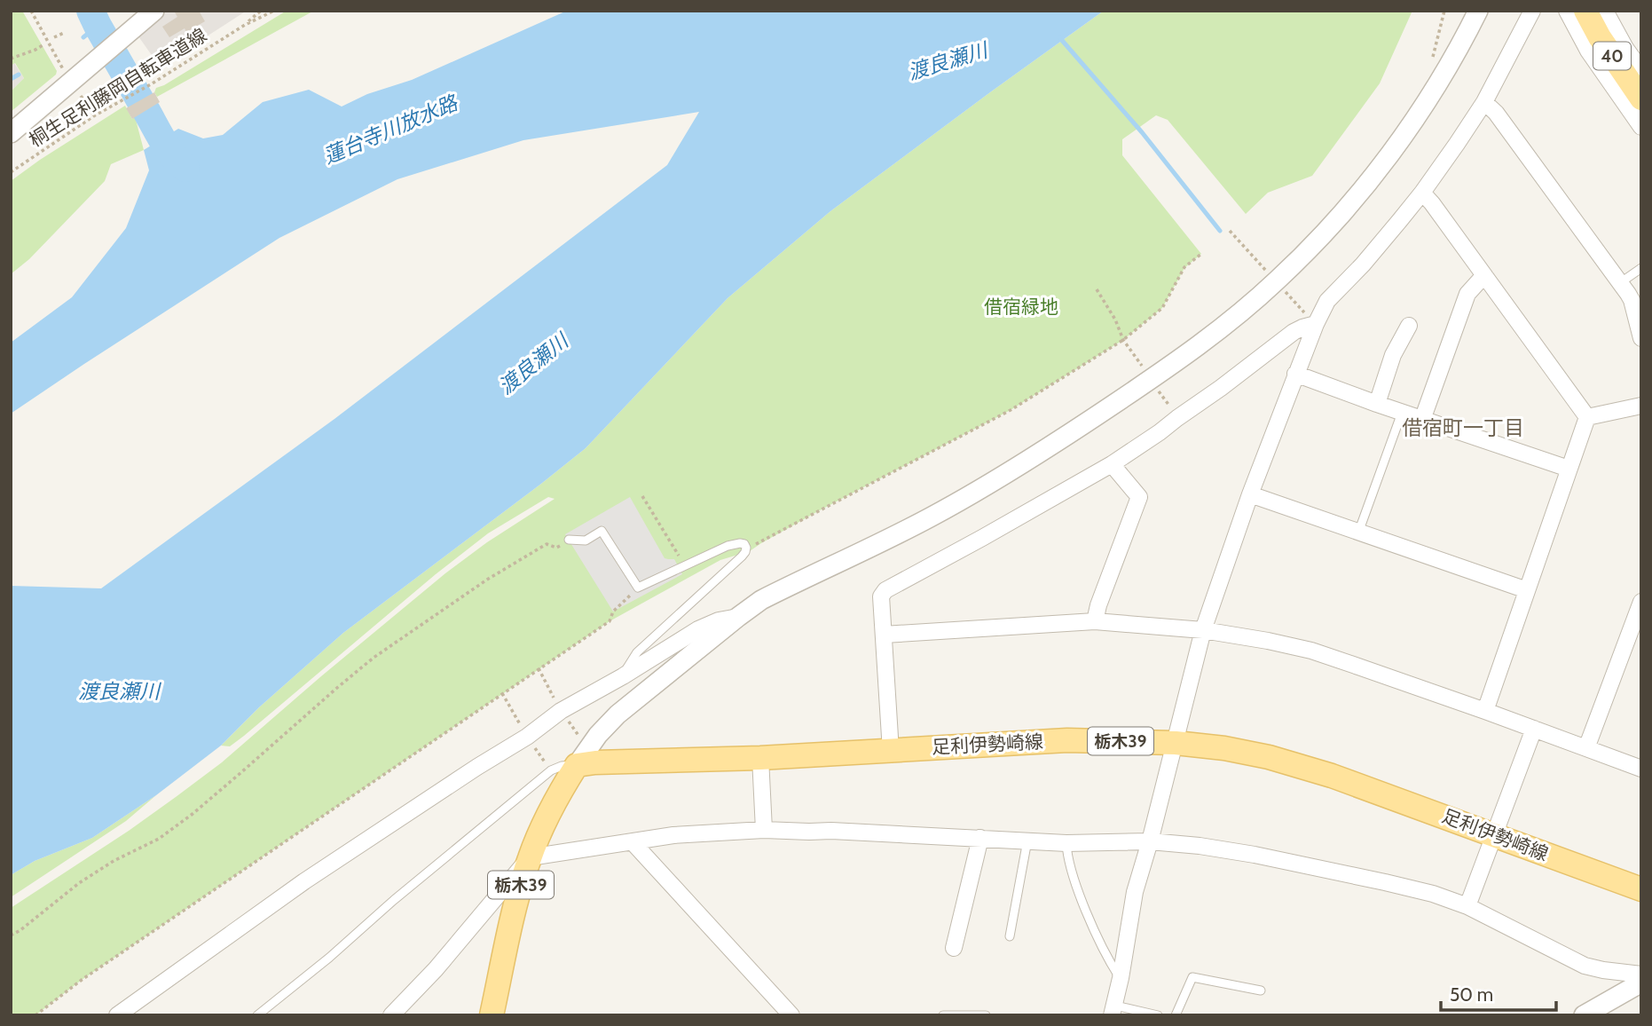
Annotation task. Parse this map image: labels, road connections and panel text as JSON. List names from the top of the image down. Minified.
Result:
{"streets":{"main road":["40","栃木39","足利伊勢崎線"],"path":["桐生足利藤岡自転車道線"]},"crossings":[["栃木39","足利伊勢崎線"]],"districts":["借宿町一丁目"],"water":["渡良瀬川","蓮台寺川放水路"],"parks":["借宿緑地"],"scale_bar":"50 m"}
